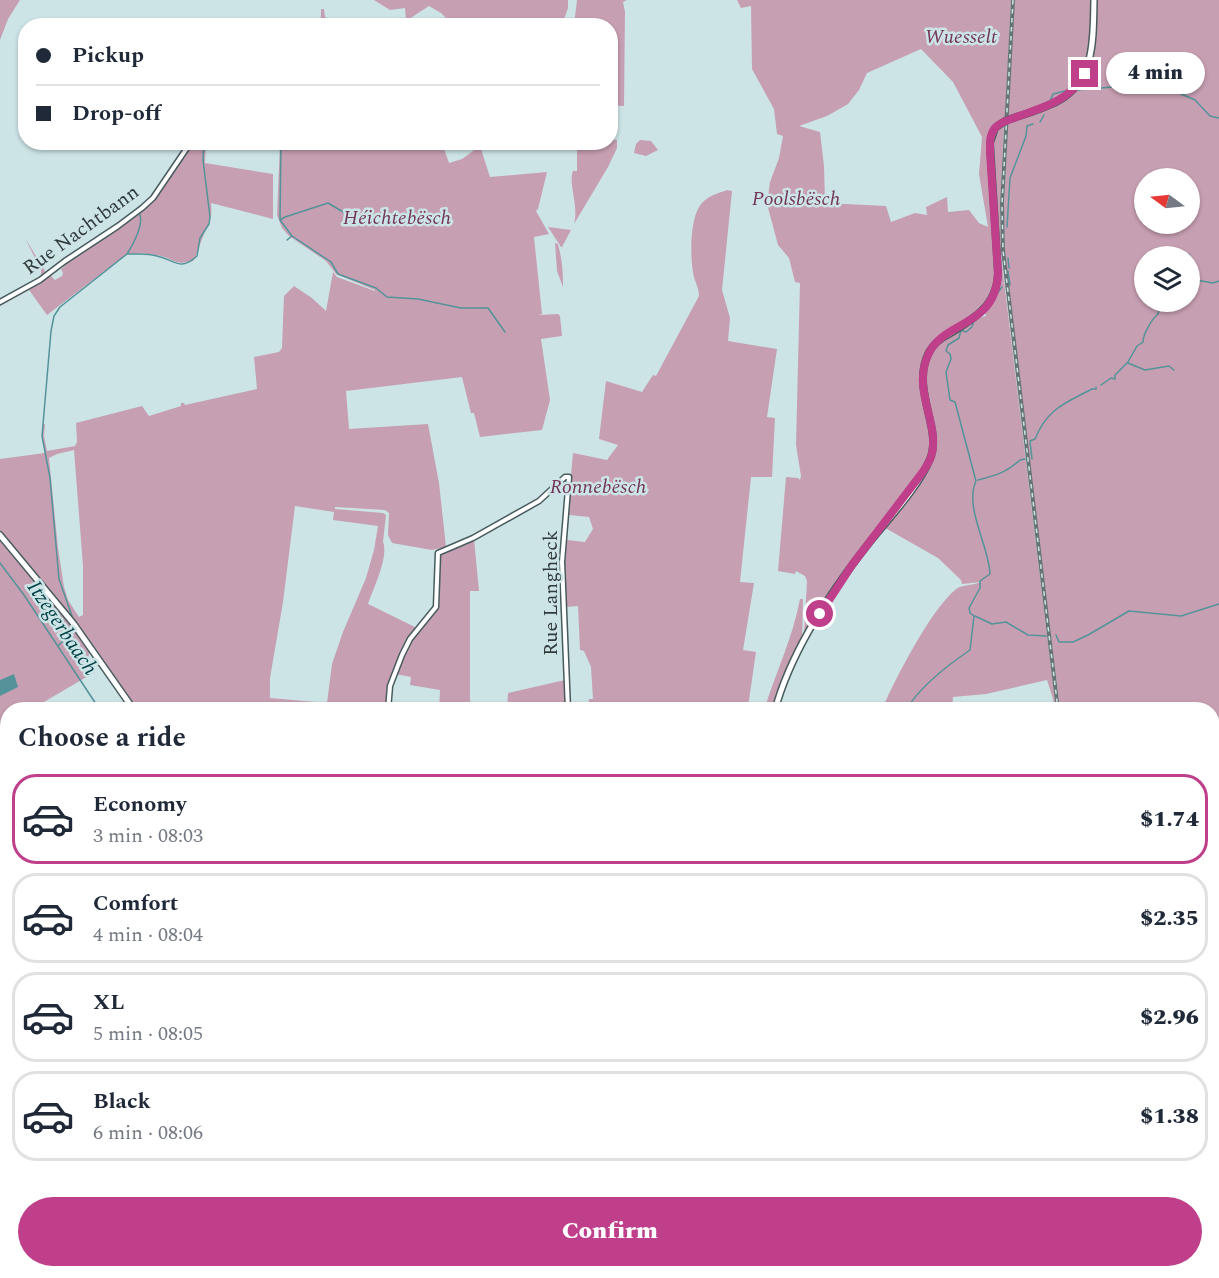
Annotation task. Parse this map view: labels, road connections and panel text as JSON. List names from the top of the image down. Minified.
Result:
{"streets":{"street":["Rue Nachtbann","Rue Langheck"]},"water":["Itzegerbaach"],"parks":["Wuesselt","Poolsbësch","Héichtebësch","Ronnebësch"],"north":"left","page":{"banner":["Pickup","Drop-off"],"bubble":"4 min","heading":"Choose a ride","list":[{"name":"Economy","note":"3 min · 08:03","value":"$1.74"},{"name":"Comfort","note":"4 min · 08:04","value":"$2.35"},{"name":"XL","note":"5 min · 08:05","value":"$2.96"},{"name":"Black","note":"6 min · 08:06","value":"$1.38"}],"buttons":"Confirm"}}
